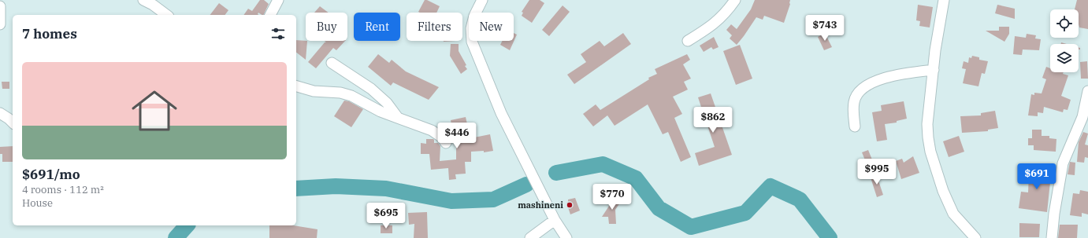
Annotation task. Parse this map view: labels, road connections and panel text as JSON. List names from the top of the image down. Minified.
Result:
{"places":["mashineni"],"page":{"chip":["Buy","Rent","Filters","New"],"price":["$743","$862","$446","$995","$691","$770","$695"],"heading":"7 homes","list":[{"name":"$691/mo","note":"4 rooms · 112 m² · House"}]}}
